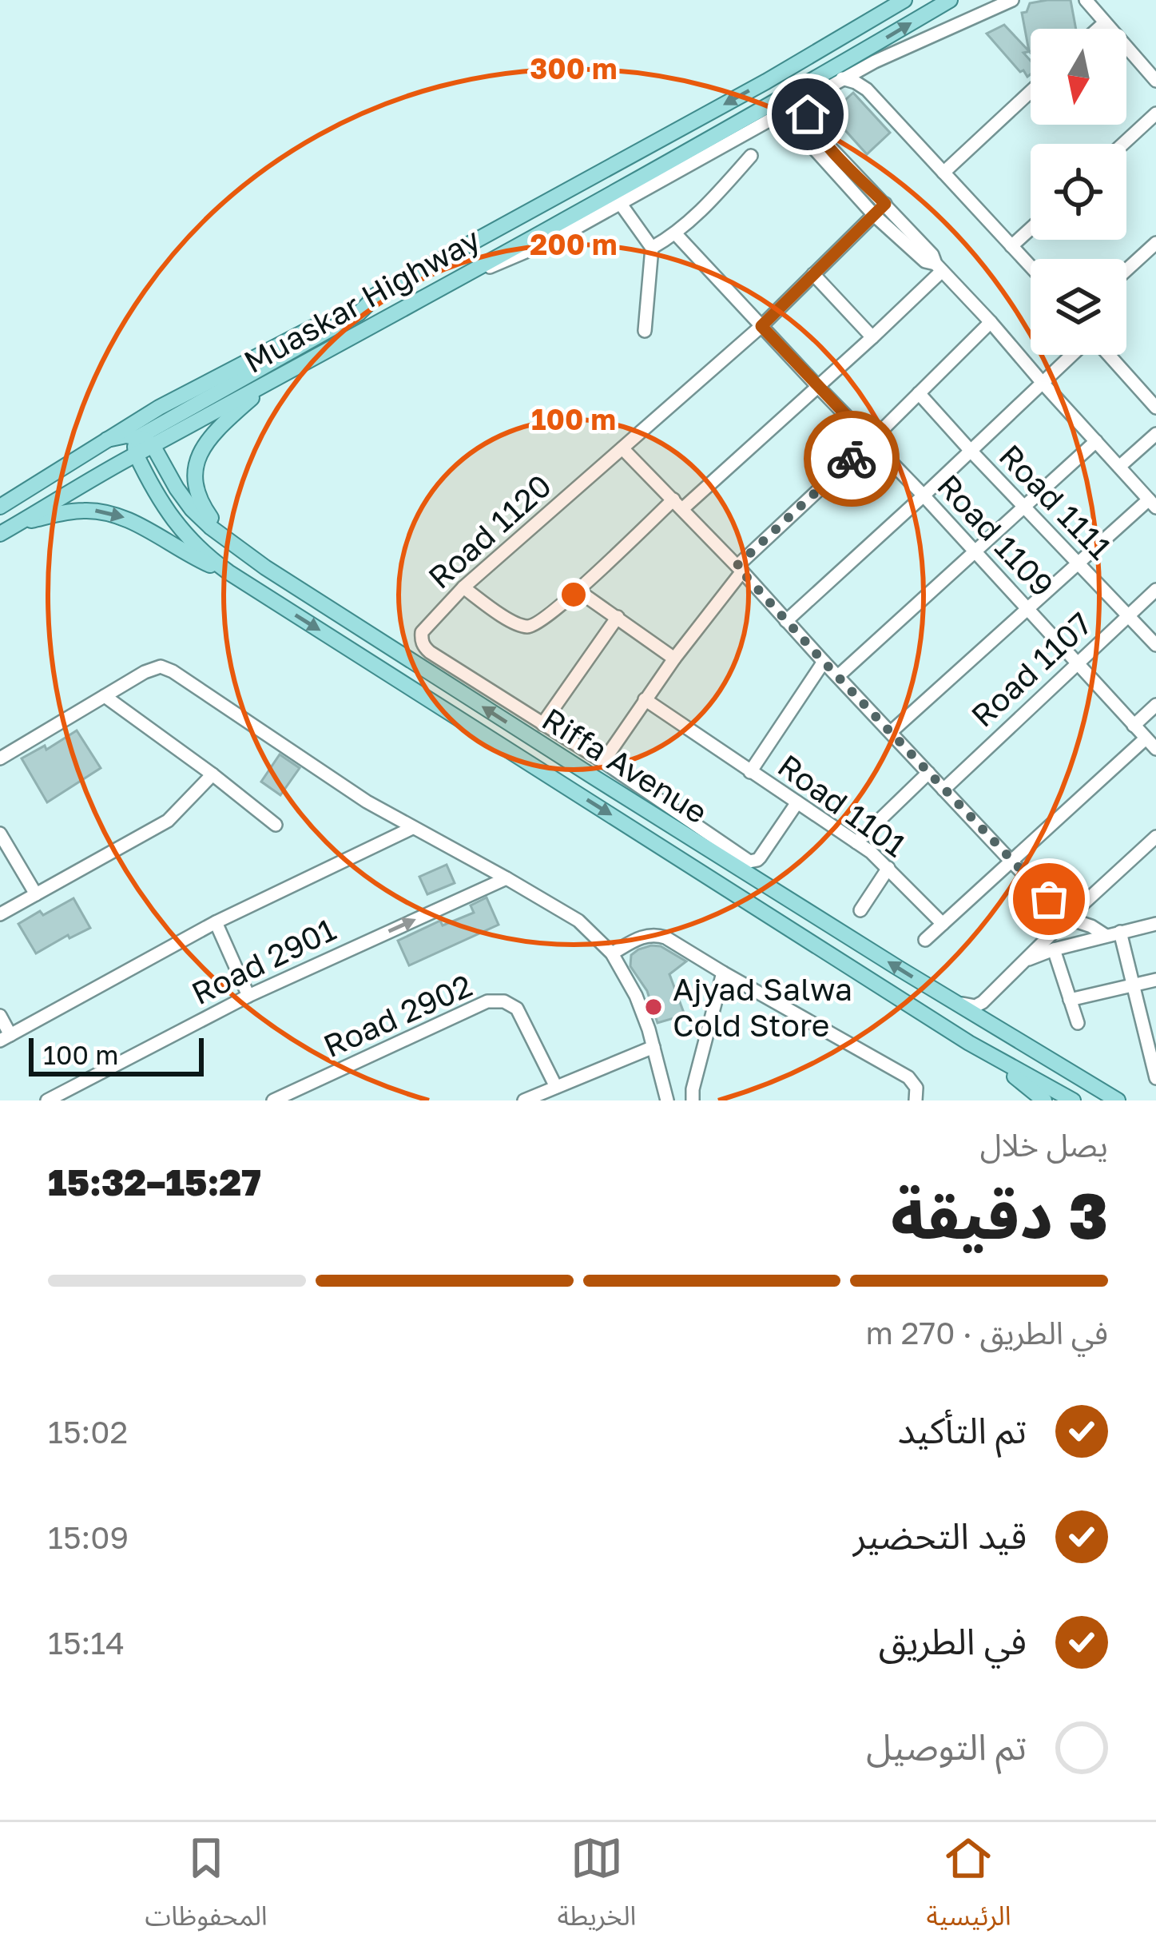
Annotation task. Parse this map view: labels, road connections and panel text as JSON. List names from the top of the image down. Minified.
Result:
{"streets":{"main road":["Muaskar Highway","Riffa Avenue"],"street":["Road 1111","Road 1120","Road 1109","Road 1107","Road 1101","Road 2901","Road 2902"]},"crossings":[["Muaskar Highway","Riffa Avenue"],["Road 1111","Road 1107"],["Road 1120","Road 1109"],["Road 1109","Road 1107"]],"places":["Ajyad Salwa Cold Store"],"scale_bar":"100 m","north":"bottom","page":{"scale":"100 m","heading":["3 دقيقة","يصل خلال","15:27–15:32"],"bar":"في الطريق · 270 m","list":[["تم التأكيد","15:02"],["قيد التحضير","15:09"],["في الطريق","15:14"],"تم التوصيل"],"tabs":["الرئيسية","الخريطة","المحفوظات"]},"rings":["300 m","200 m","100 m"]}
